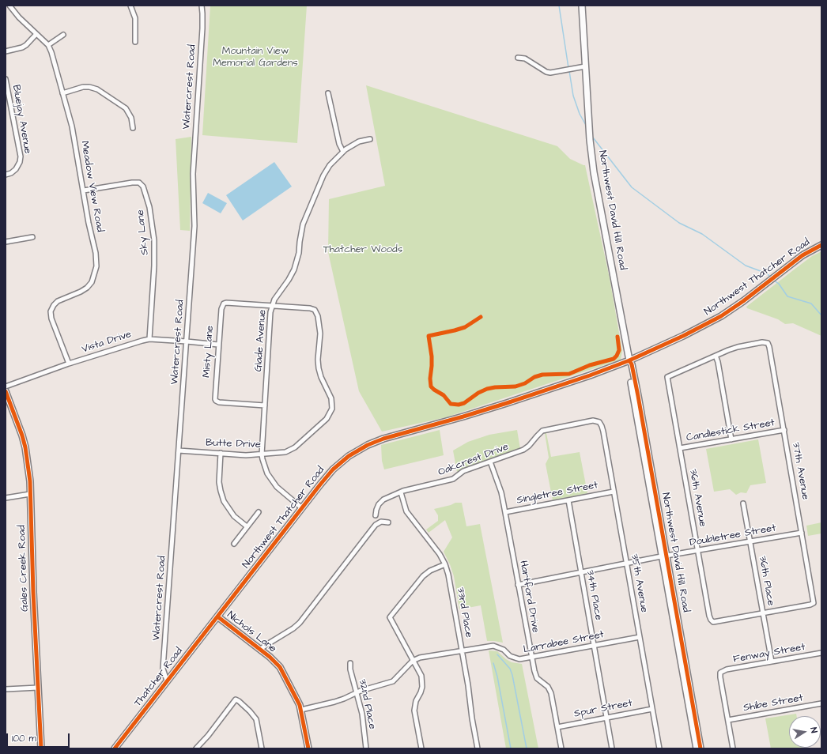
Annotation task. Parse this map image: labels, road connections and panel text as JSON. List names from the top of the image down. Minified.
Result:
{"streets":{"street":["Watercrest Road","Bluejay Avenue","Meadow View Road","Northwest David Hill Road","Sky Lane","Northwest Thatcher Road","Glade Avenue","Vista Drive","Misty Lane","Candlestick Street","Butte Drive","Oakcrest Drive","37th Avenue","Singletree Street","36th Avenue","Doubletree Street","Gales Creek Road","36th Place","35th Avenue","34th Place","Hartford Drive","33rd Place","Nichols Lane","Larrabee Street","Fenway Street","Thatcher Road","Shibe Street","32nd Place","Spur Street"]},"crossings":[["Watercrest Road","Vista Drive"],["Watercrest Road","Butte Drive"],["Watercrest Road","Thatcher Road"],["Meadow View Road","Sky Lane"],["Meadow View Road","Vista Drive"],["Northwest David Hill Road","Northwest Thatcher Road"],["Northwest David Hill Road","Doubletree Street"],["Sky Lane","Vista Drive"],["Northwest Thatcher Road","Glade Avenue"],["Northwest Thatcher Road","Nichols Lane"],["Northwest Thatcher Road","Thatcher Road"],["Glade Avenue","Misty Lane"],["Glade Avenue","Butte Drive"],["Vista Drive","Misty Lane"],["Misty Lane","Butte Drive"],["Candlestick Street","37th Avenue"],["Candlestick Street","36th Avenue"],["Oakcrest Drive","35th Avenue"],["Oakcrest Drive","Hartford Drive"],["Oakcrest Drive","33rd Place"],["37th Avenue","36th Avenue"],["37th Avenue","Doubletree Street"],["37th Avenue","36th Place"],["Singletree Street","35th Avenue"],["Singletree Street","34th Place"],["Singletree Street","Hartford Drive"],["36th Avenue","Doubletree Street"],["36th Avenue","36th Place"],["Doubletree Street","36th Place"],["Doubletree Street","35th Avenue"],["Doubletree Street","34th Place"],["Doubletree Street","Hartford Drive"],["36th Place","Fenway Street"],["35th Avenue","Larrabee Street"],["35th Avenue","Spur Street"],["34th Place","Larrabee Street"],["34th Place","Spur Street"],["Hartford Drive","Larrabee Street"],["Hartford Drive","Spur Street"],["33rd Place","Larrabee Street"],["Nichols Lane","Larrabee Street"],["Nichols Lane","Thatcher Road"],["Larrabee Street","32nd Place"],["Fenway Street","Shibe Street"]],"parks":["Mountain View Memorial Gardens","Thatcher Woods"],"scale_bar":"100 m","north":"right"}
